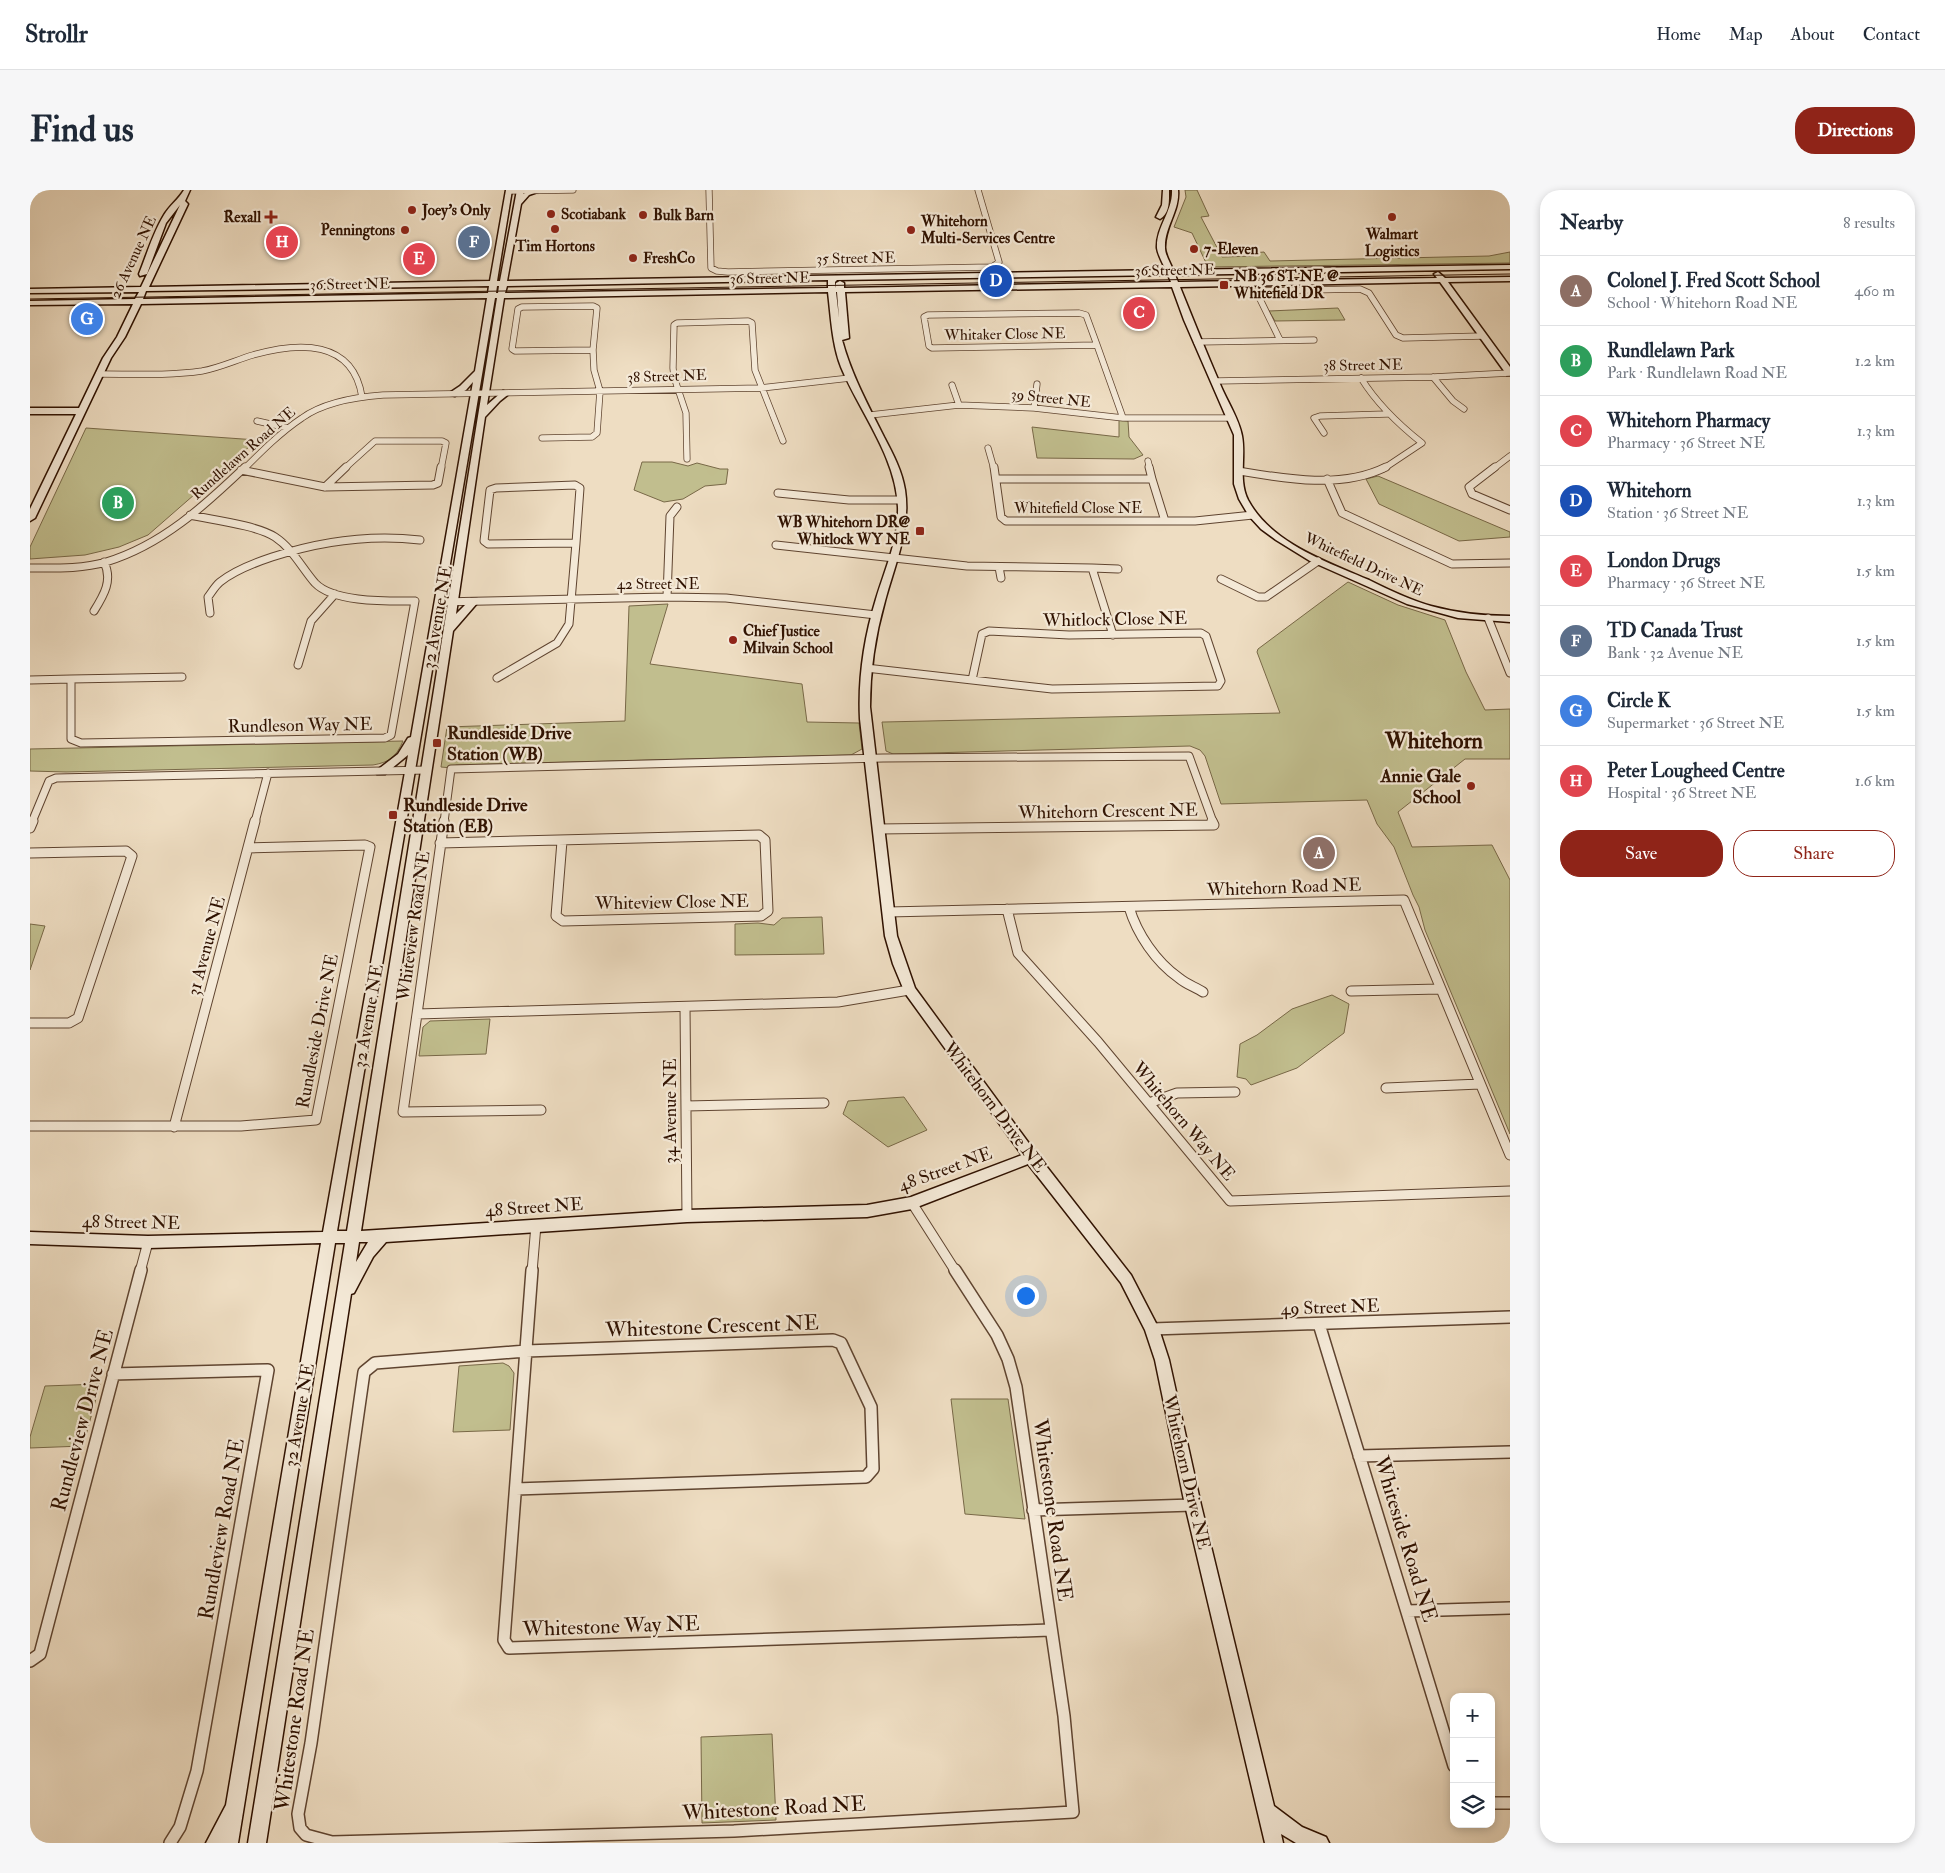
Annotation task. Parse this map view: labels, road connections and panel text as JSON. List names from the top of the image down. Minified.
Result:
{"streets":{"main road":["26 Avenue NE","36 Street NE","Whitefield Drive NE","32 Avenue NE","Whitehorn Drive NE","48 Street NE"],"street":["35 Street NE","Whitaker Close NE","38 Street NE","39 Street NE","Rundlelawn Road NE","Whitefield Close NE","42 Street NE","Whitlock Close NE","Rundleson Way NE","Whitehorn Crescent NE","Whitehorn Road NE","Whiteview Close NE","Whiteview Road NE","31 Avenue NE","Rundleside Drive NE","34 Avenue NE","Whitehorn Way NE","49 Street NE","Whitestone Crescent NE","Rundleview Drive NE","Whitestone Road NE","Rundleview Road NE","Whiteside Road NE","Whitestone Way NE"]},"crossings":[["26 Avenue NE","36 Street NE"],["36 Street NE","Whitefield Drive NE"],["36 Street NE","32 Avenue NE"],["36 Street NE","Whitehorn Drive NE"],["Whitaker Close NE","39 Street NE"],["38 Street NE","Rundlelawn Road NE"],["38 Street NE","Whitefield Drive NE"],["38 Street NE","32 Avenue NE"],["38 Street NE","Whitehorn Drive NE"],["39 Street NE","Whitefield Drive NE"],["39 Street NE","Whitehorn Drive NE"],["Rundlelawn Road NE","32 Avenue NE"],["Rundlelawn Road NE","Rundleson Way NE"],["Whitefield Close NE","Whitefield Drive NE"],["42 Street NE","32 Avenue NE"],["42 Street NE","Whitehorn Drive NE"],["32 Avenue NE","48 Street NE"],["Whitlock Close NE","Whitehorn Drive NE"],["Whitehorn Crescent NE","Whiteview Road NE"],["Whitehorn Crescent NE","Whitehorn Drive NE"],["Whitehorn Road NE","Whitehorn Drive NE"],["Whitehorn Road NE","Whitehorn Way NE"],["Whiteview Close NE","Whiteview Road NE"],["Whiteview Road NE","Whitehorn Drive NE"],["Whiteview Road NE","34 Avenue NE"],["31 Avenue NE","Rundleside Drive NE"],["Whitehorn Drive NE","48 Street NE"],["Whitehorn Drive NE","49 Street NE"],["34 Avenue NE","48 Street NE"],["48 Street NE","Rundleview Drive NE"],["48 Street NE","Whitestone Road NE"],["48 Street NE","Whitestone Way NE"],["49 Street NE","Whiteside Road NE"],["Whitestone Crescent NE","Whitestone Road NE"],["Whitestone Crescent NE","Whitestone Way NE"],["Rundleview Drive NE","Rundleview Road NE"],["Whitestone Road NE","Whitestone Way NE"]],"districts":["Whitehorn"],"places":{"other":["Joey's Only","Scotiabank","Bulk Barn","Walmart Logistics","Tim Hortons","Penningtons","Whitehorn Multi-Services Centre","7-Eleven","FreshCo","Chief Justice Milvain School","Annie Gale School"],"health":["Rexall"],"transit":["NB 36 ST NE @ Whitefield DR","WB Whitehorn DR@ Whitlock WY NE","Rundleside Drive Station (WB)","Rundleside Drive Station (EB)"]},"page":{"header":"Strollr","nav":["Home","Map","About","Contact"],"buttons":["Directions",["Save","Share"]],"title":"Find us","heading":["Nearby","8 results"],"pins":["F","H","E","D","C","G","B","A"],"list":[{"mark":"A","name":"Colonel J. Fred Scott School","note":"School · Whitehorn Road NE","value":"460 m"},{"mark":"B","name":"Rundlelawn Park","note":"Park · Rundlelawn Road NE","value":"1.2 km"},{"mark":"C","name":"Whitehorn Pharmacy","note":"Pharmacy · 36 Street NE","value":"1.3 km"},{"mark":"D","name":"Whitehorn","note":"Station · 36 Street NE","value":"1.3 km"},{"mark":"E","name":"London Drugs","note":"Pharmacy · 36 Street NE","value":"1.5 km"},{"mark":"F","name":"TD Canada Trust","note":"Bank · 32 Avenue NE","value":"1.5 km"},{"mark":"G","name":"Circle K","note":"Supermarket · 36 Street NE","value":"1.5 km"},{"mark":"H","name":"Peter Lougheed Centre","note":"Hospital · 36 Street NE","value":"1.6 km"}],"map_buttons":["+","−"]}}
